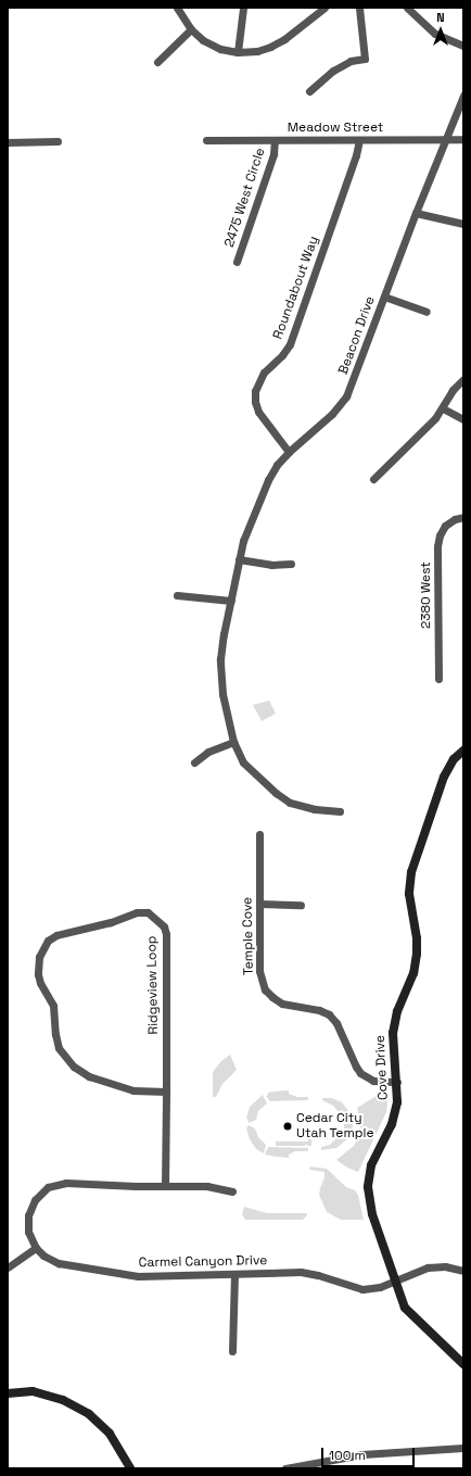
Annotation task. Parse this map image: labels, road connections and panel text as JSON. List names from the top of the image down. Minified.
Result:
{"streets":{"main road":["Cove Drive"],"street":["Meadow Street","2475 West Circle","Roundabout Way","Beacon Drive","2380 West","Temple Cove","Ridgeview Loop","Carmel Canyon Drive"]},"crossings":[["Meadow Street","2475 West Circle"],["Meadow Street","Roundabout Way"],["Meadow Street","Beacon Drive"],["Roundabout Way","Beacon Drive"],["Temple Cove","Cove Drive"],["Cove Drive","Carmel Canyon Drive"]],"places":["Cedar City Utah Temple"],"scale_bar":"100 m","north":"top"}
